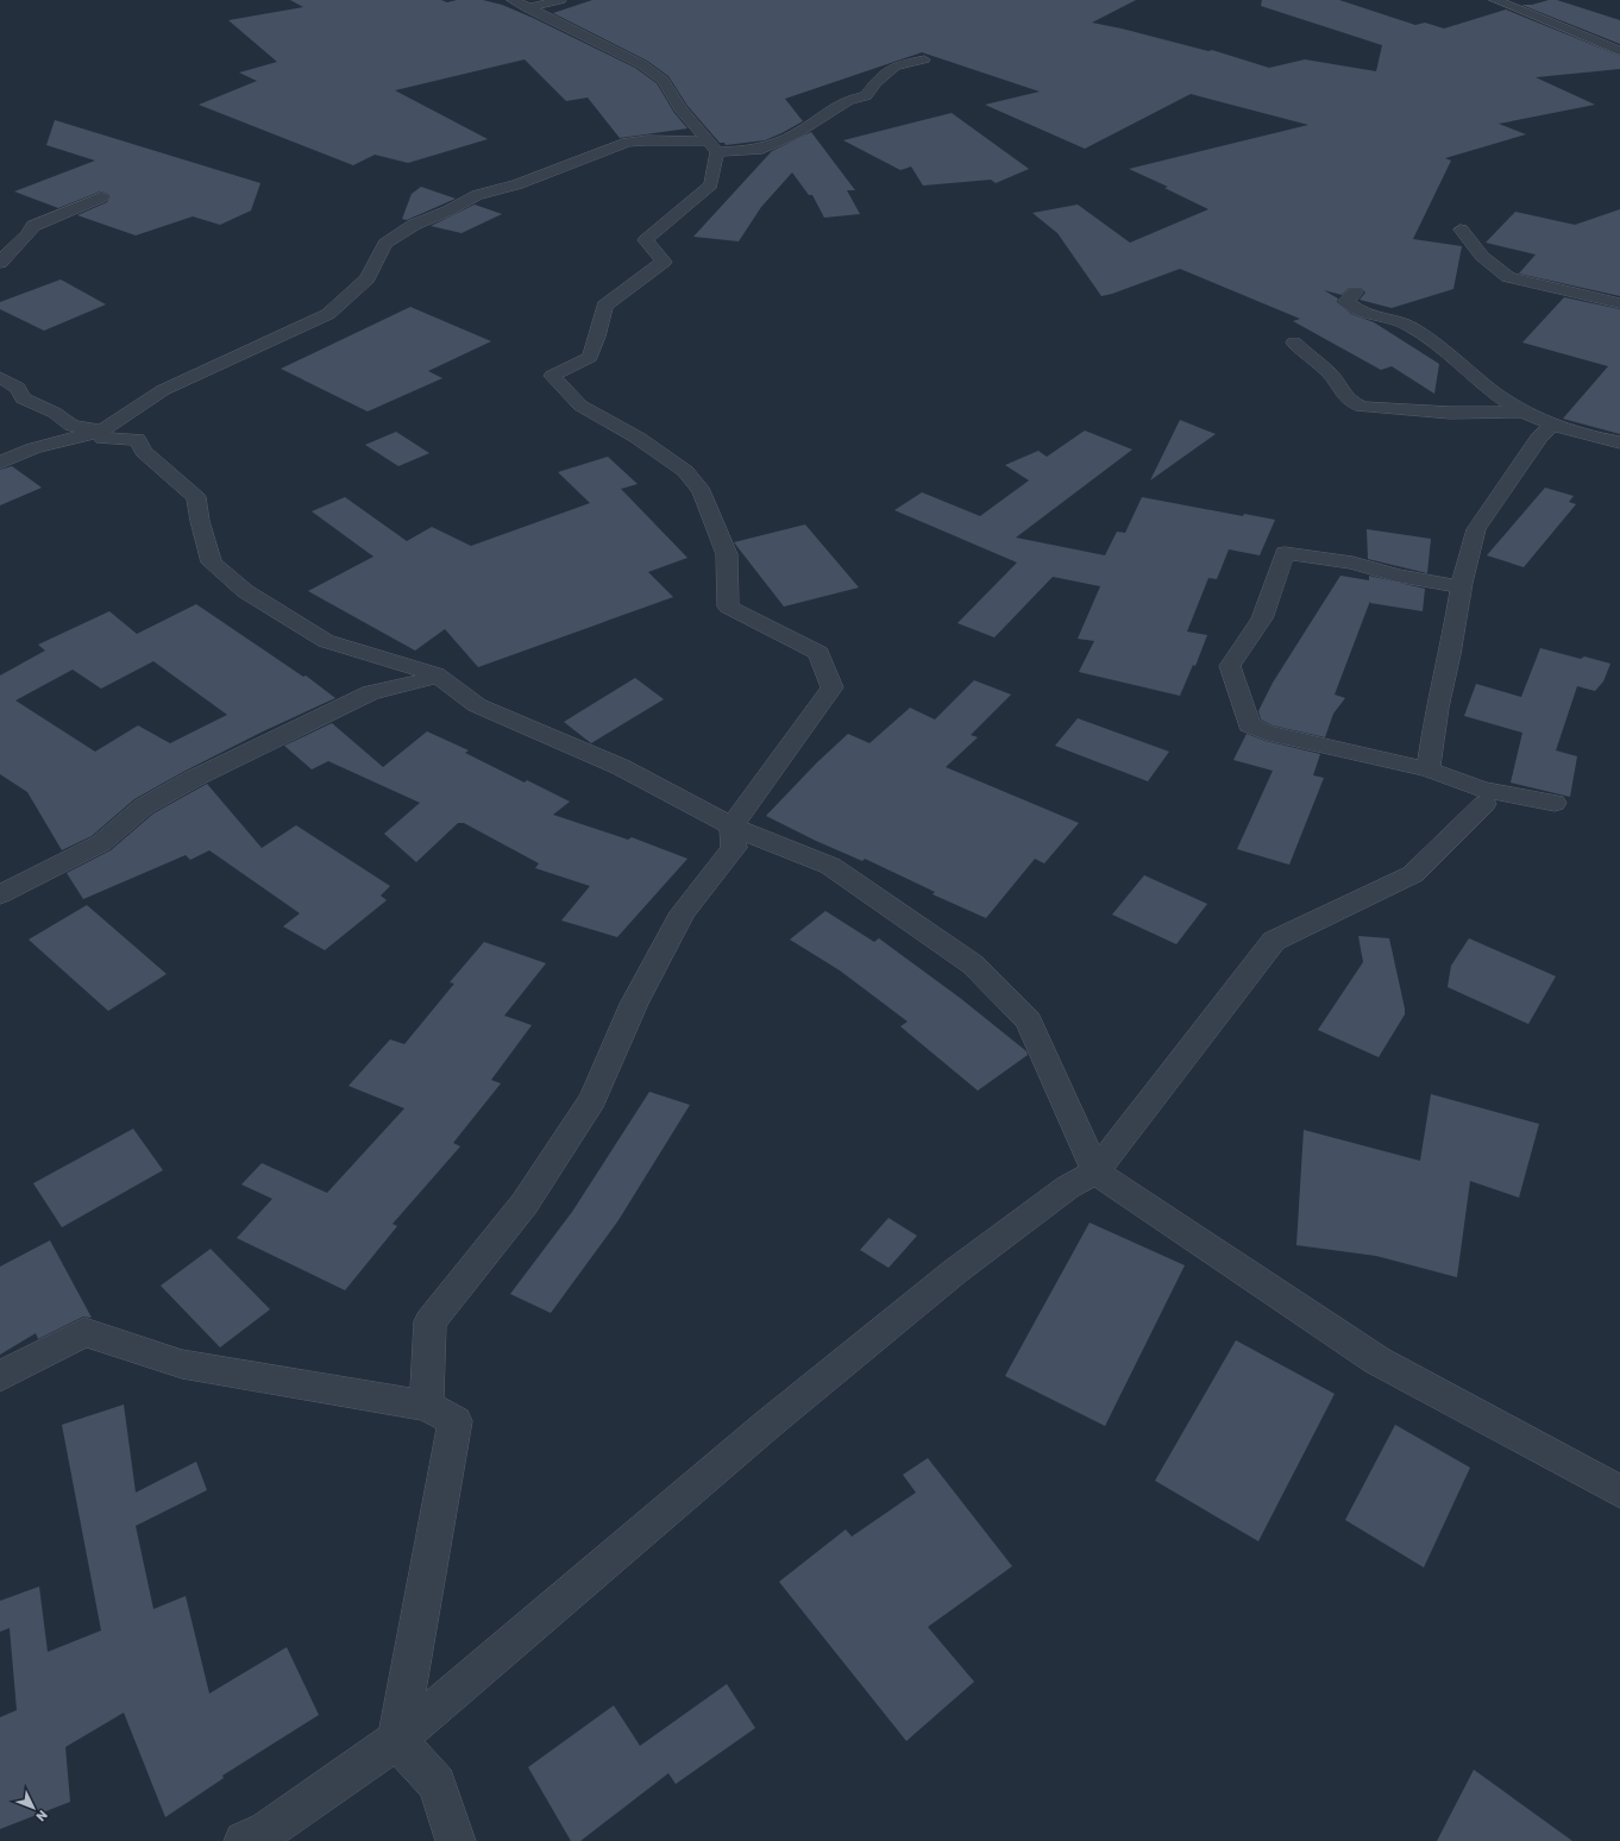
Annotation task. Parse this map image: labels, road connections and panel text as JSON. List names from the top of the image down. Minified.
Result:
{"north":"bottom right"}
